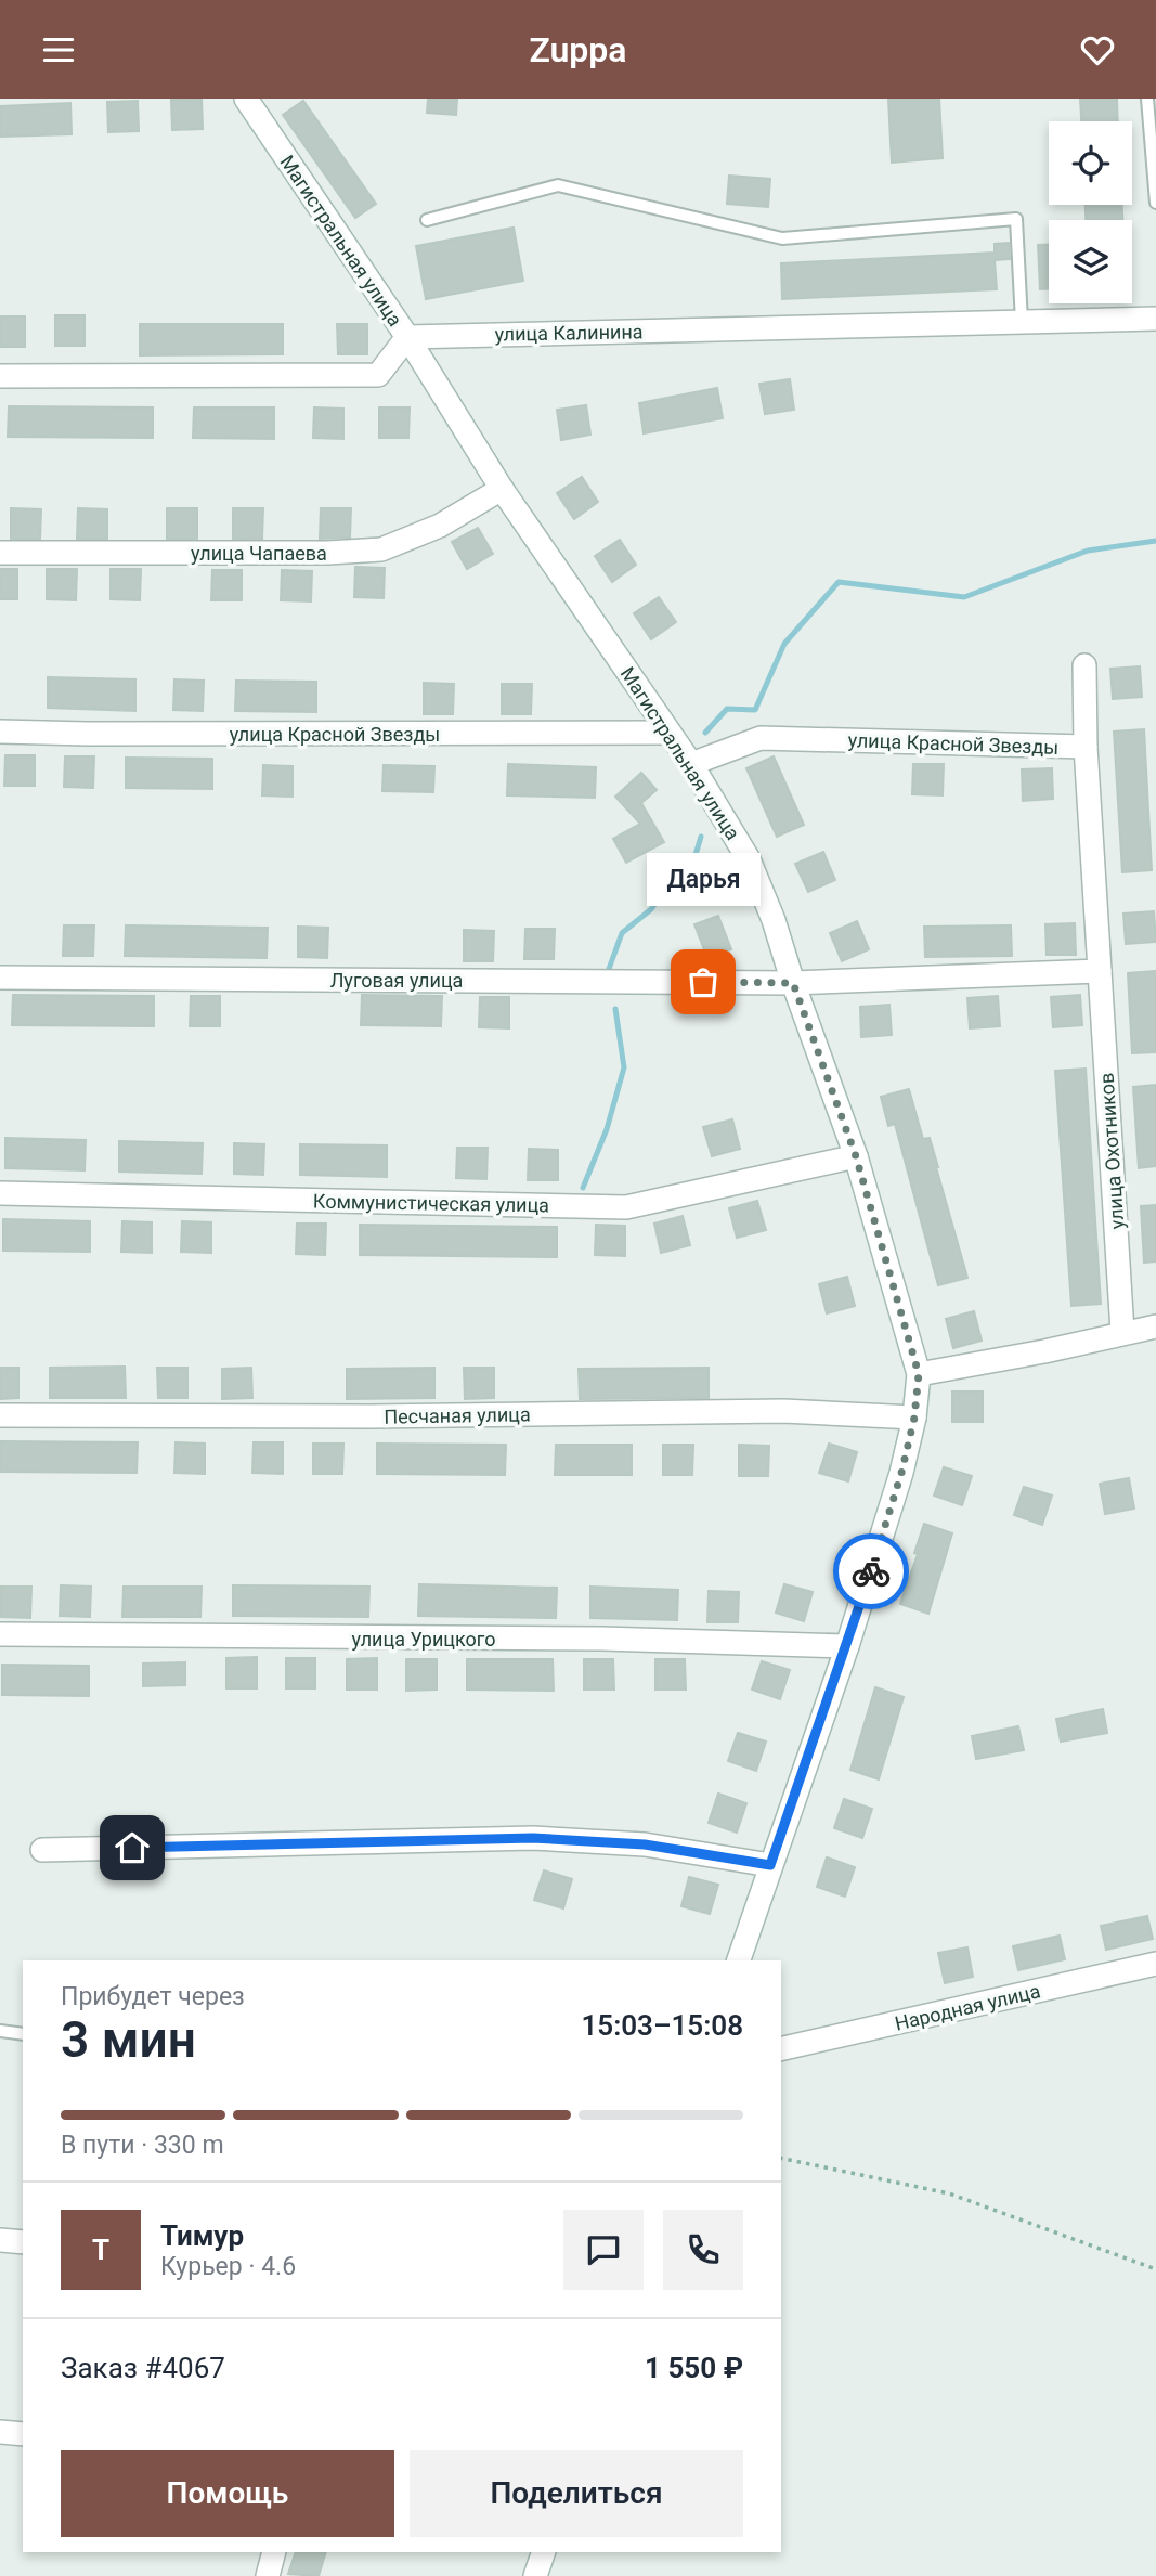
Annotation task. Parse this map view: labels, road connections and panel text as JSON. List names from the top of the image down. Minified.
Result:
{"streets":{"street":["Магистральная улица","улица Калинина","улица Чапаева","улица Красной Звезды","Луговая улица","улица Охотников","Коммунистическая улица","Песчаная улица","улица Урицкого","Народная улица"]},"crossings":[["Магистральная улица","улица Калинина"],["Магистральная улица","улица Чапаева"],["Магистральная улица","улица Красной Звезды"],["Магистральная улица","Луговая улица"],["Магистральная улица","Коммунистическая улица"],["Магистральная улица","Песчаная улица"],["Магистральная улица","улица Урицкого"],["улица Красной Звезды","улица Охотников"]],"places":["Дарья"],"page":{"header":"Zuppa","bubble":"Дарья","heading":["3 мин","Прибудет через","15:03–15:08"],"panel":["Тимур","Курьер · 4.6","Заказ #4067","1 550 ₽"],"bar":"В пути · 330 m","round":"Т","buttons":["Помощь","Поделиться"]}}
